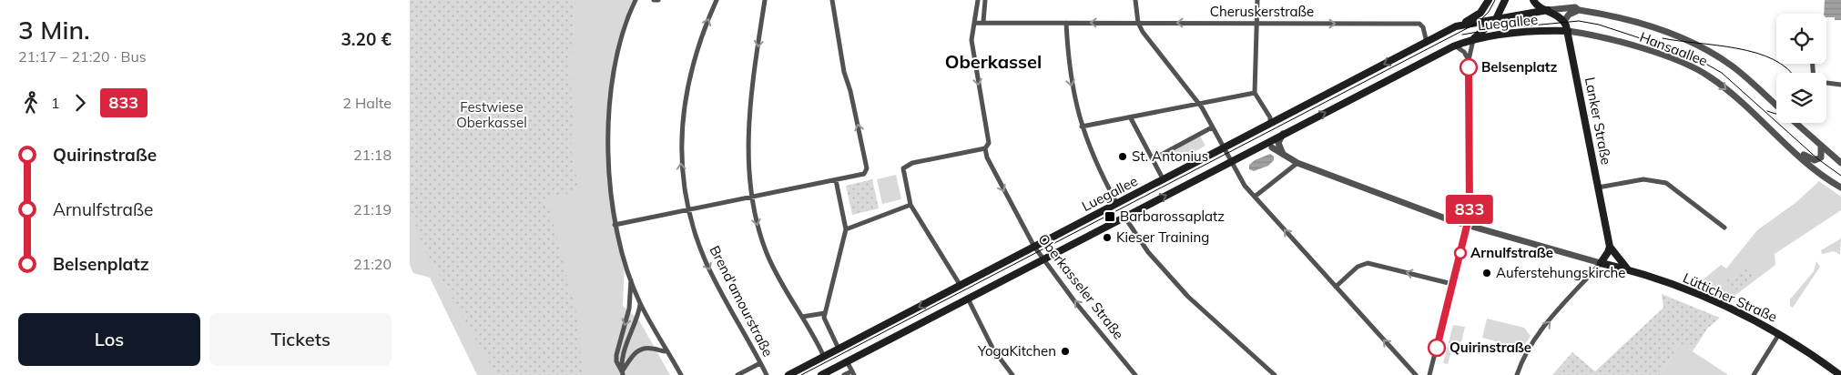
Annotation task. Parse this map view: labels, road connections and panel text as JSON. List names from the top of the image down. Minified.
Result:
{"streets":{"main road":["Luegallee","Lanker Straße","Lütticher Straße"],"street":["Cheruskerstraße","Hansaallee","Oberkasseler Straße","Brend'amourstraße"]},"crossings":[["Cheruskerstraße","Luegallee"],["Cheruskerstraße","Oberkasseler Straße"],["Luegallee","Hansaallee"],["Luegallee","Lanker Straße"],["Luegallee","Oberkasseler Straße"],["Hansaallee","Lanker Straße"],["Lanker Straße","Lütticher Straße"]],"districts":["Oberkassel"],"parks":["Festwiese Oberkassel"],"places":{"other":["Belsenplatz","St. Antonius","Kieser Training","Arnulfstraße","Auferstehungskirche","Quirinstraße","YogaKitchen"],"transit":["Barbarossaplatz"]},"lines":["bus line 833"],"page":{"heading":["3 Min.","21:17 – 21:20 · Bus","3.20 €"],"on_map":"833","legs":["1","833","2 Halte"],"list":[{"name":"Quirinstraße","value":"21:18"},{"name":"Arnulfstraße","value":"21:19"},{"name":"Belsenplatz","value":"21:20"}],"buttons":["Los","Tickets"]}}
